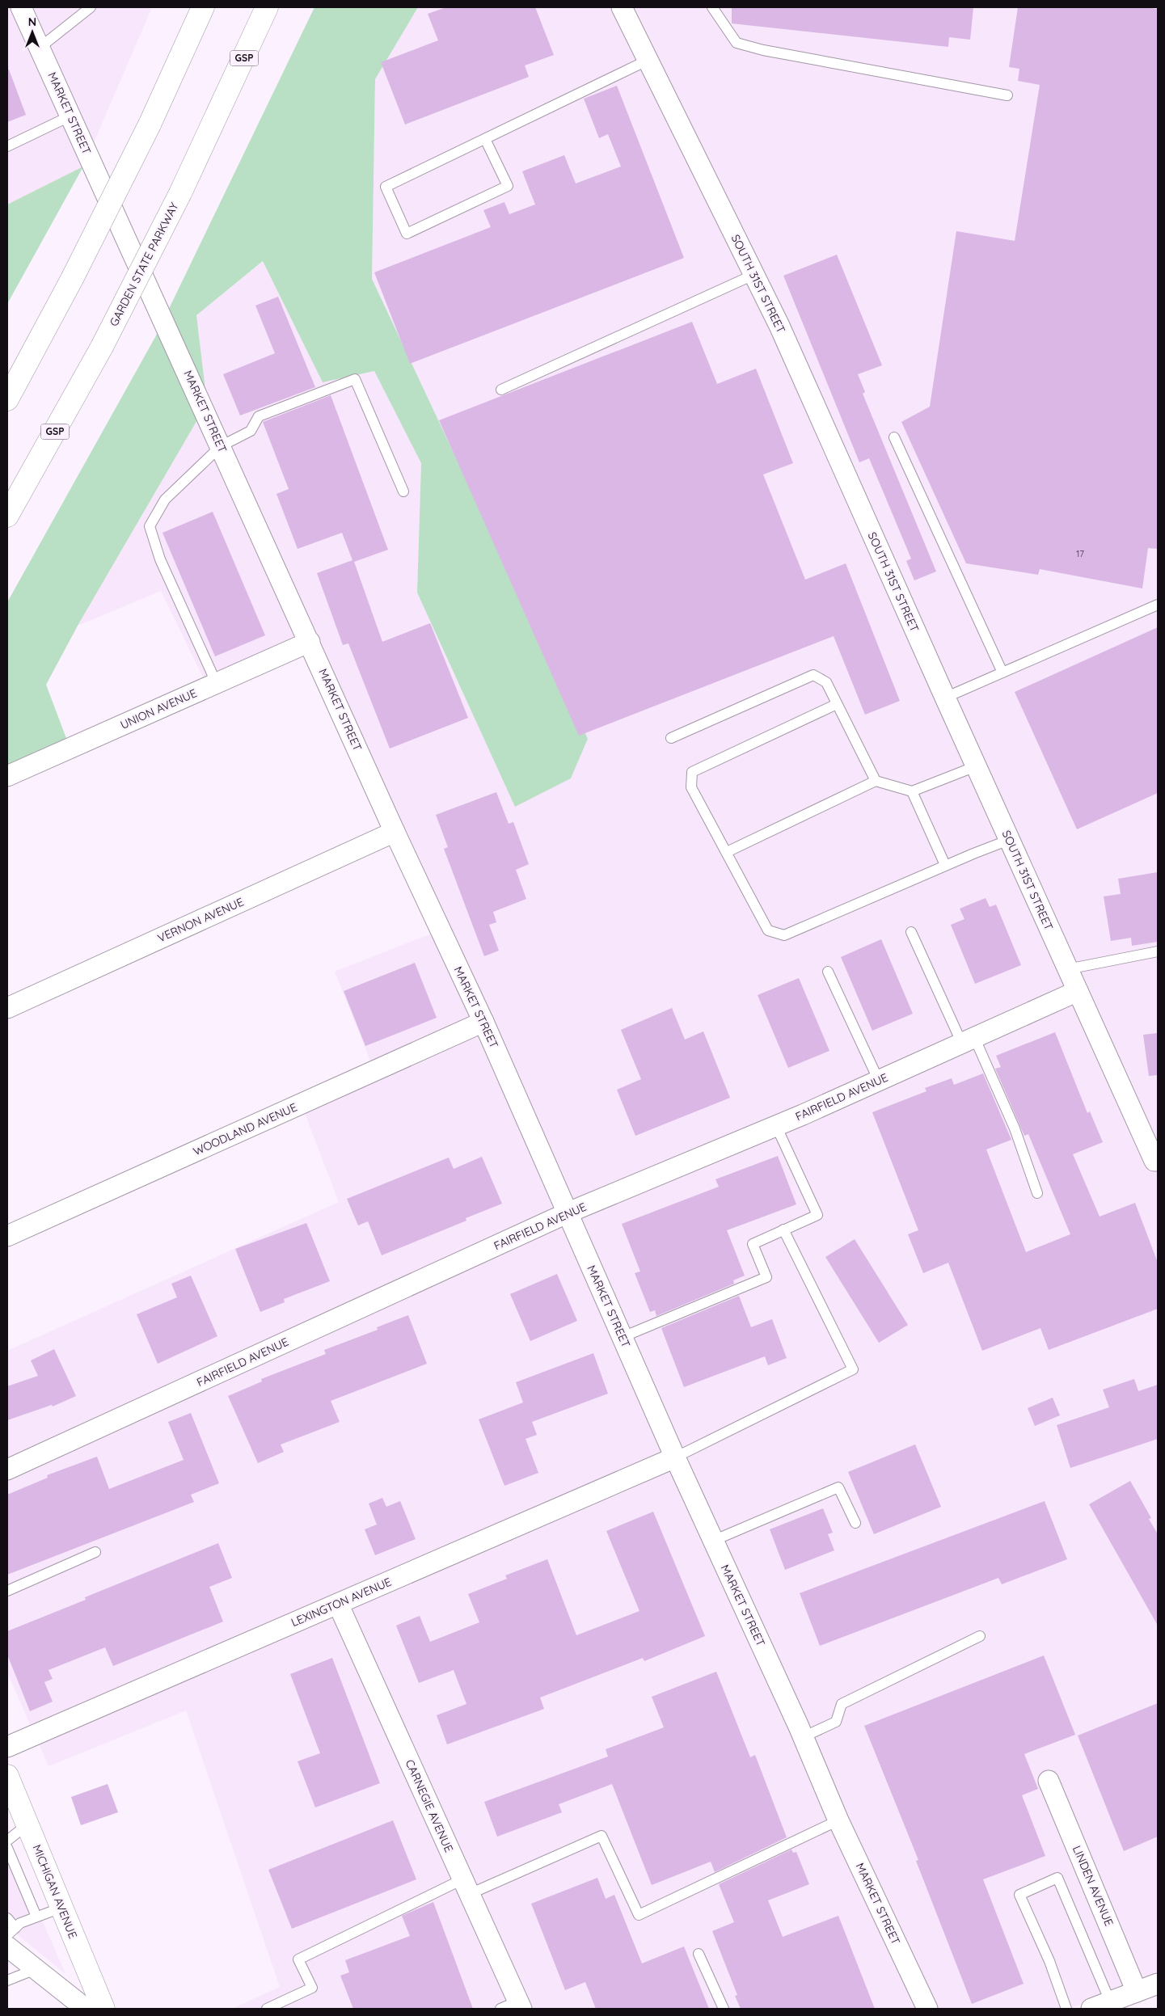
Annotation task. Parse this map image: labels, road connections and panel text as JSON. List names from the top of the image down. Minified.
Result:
{"streets":{"main road":["GSP","GARDEN STATE PARKWAY","MICHIGAN AVENUE"],"street":["MARKET STREET","SOUTH 31ST STREET","UNION AVENUE","VERNON AVENUE","FAIRFIELD AVENUE","WOODLAND AVENUE","LEXINGTON AVENUE","CARNEGIE AVENUE","LINDEN AVENUE"]},"crossings":[["MARKET STREET","UNION AVENUE"],["MARKET STREET","VERNON AVENUE"],["MARKET STREET","FAIRFIELD AVENUE"],["MARKET STREET","WOODLAND AVENUE"],["MARKET STREET","LEXINGTON AVENUE"],["SOUTH 31ST STREET","FAIRFIELD AVENUE"],["LEXINGTON AVENUE","CARNEGIE AVENUE"]],"house_numbers":["17"],"north":"top"}
